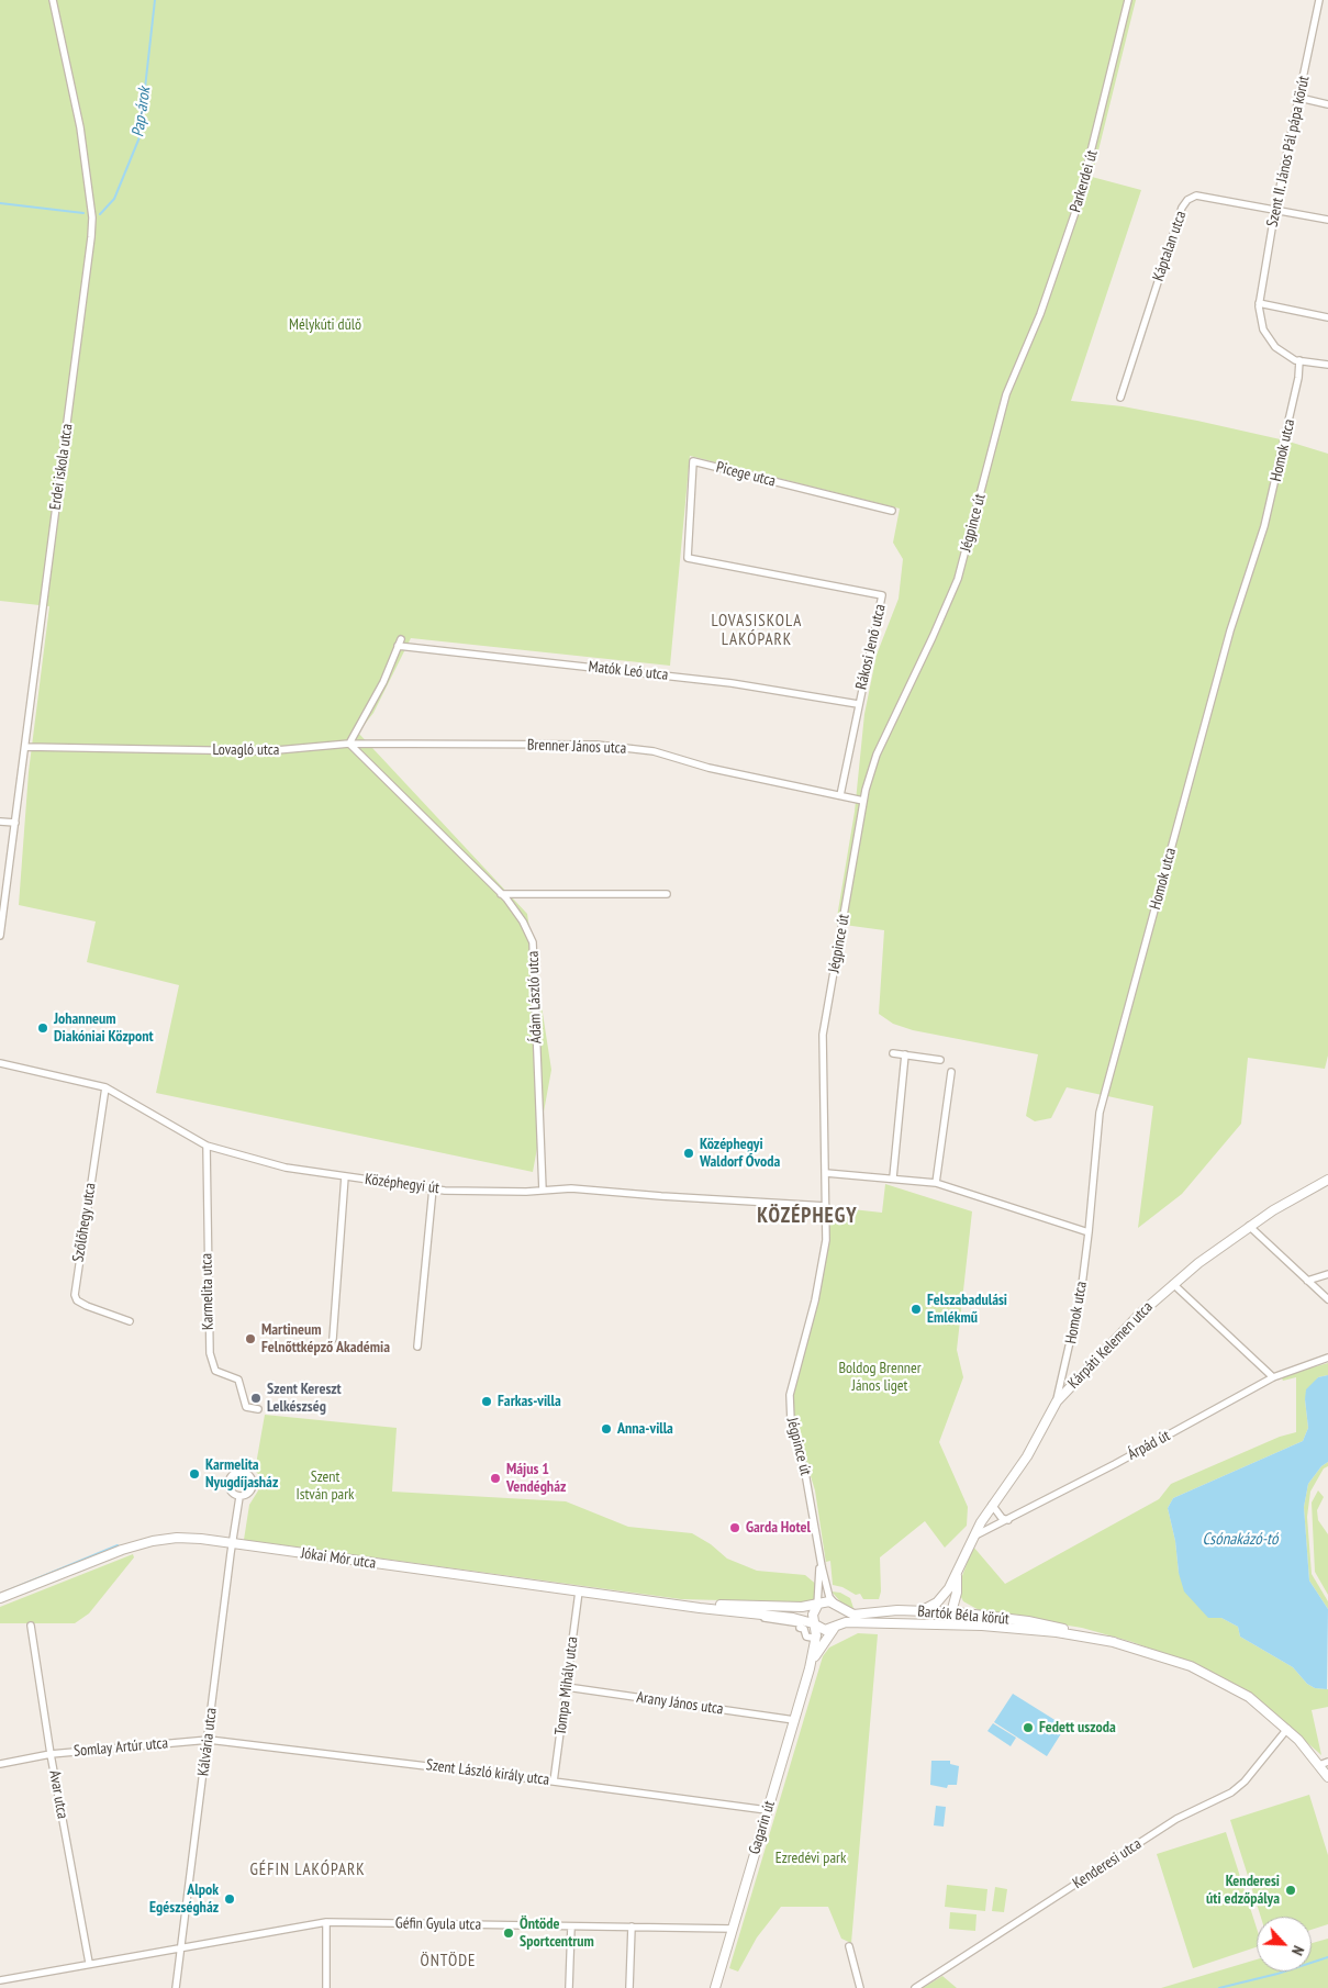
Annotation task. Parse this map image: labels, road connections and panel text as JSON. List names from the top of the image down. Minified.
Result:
{"streets":{"street":["Szent II. János Pál pápa körút","Parkerdei út","Káptalan utca","Homok utca","Erdei iskola utca","Picege utca","Jégpince út","Rákosi Jenő utca","Matók Leó utca","Brenner János utca","Lovagló utca","Ádám László utca","Középhegyi út","Szőlőhegy utca","Karmelita utca","Kárpáti Kelemen utca","Árpád út","Jókai Mór utca","Bartók Béla körút","Tompa Mihály utca","Arany János utca","Kálvária utca","Somlay Artúr utca","Szent László király utca","Avar utca","Gagarin út","Kenderesi utca","Géfin Gyula utca"]},"crossings":[["Szent II. János Pál pápa körút","Káptalan utca"],["Szent II. János Pál pápa körút","Homok utca"],["Parkerdei út","Jégpince út"],["Homok utca","Kárpáti Kelemen utca"],["Erdei iskola utca","Lovagló utca"],["Picege utca","Rákosi Jenő utca"],["Jégpince út","Brenner János utca"],["Jégpince út","Középhegyi út"],["Jégpince út","Jókai Mór utca"],["Jégpince út","Bartók Béla körút"],["Jégpince út","Gagarin út"],["Rákosi Jenő utca","Matók Leó utca"],["Rákosi Jenő utca","Brenner János utca"],["Matók Leó utca","Brenner János utca"],["Matók Leó utca","Lovagló utca"],["Matók Leó utca","Ádám László utca"],["Brenner János utca","Lovagló utca"],["Brenner János utca","Ádám László utca"],["Lovagló utca","Ádám László utca"],["Ádám László utca","Középhegyi út"],["Középhegyi út","Szőlőhegy utca"],["Középhegyi út","Karmelita utca"],["Kárpáti Kelemen utca","Árpád út"],["Kárpáti Kelemen utca","Bartók Béla körút"],["Jókai Mór utca","Bartók Béla körút"],["Jókai Mór utca","Tompa Mihály utca"],["Jókai Mór utca","Kálvária utca"],["Jókai Mór utca","Gagarin út"],["Bartók Béla körút","Gagarin út"],["Bartók Béla körút","Kenderesi utca"],["Tompa Mihály utca","Arany János utca"],["Tompa Mihály utca","Szent László király utca"],["Arany János utca","Gagarin út"],["Kálvária utca","Somlay Artúr utca"],["Kálvária utca","Szent László király utca"],["Kálvária utca","Géfin Gyula utca"],["Somlay Artúr utca","Szent László király utca"],["Somlay Artúr utca","Avar utca"],["Szent László király utca","Gagarin út"],["Avar utca","Géfin Gyula utca"],["Gagarin út","Géfin Gyula utca"]],"districts":["LOVASISKOLA LAKÓPARK","KÖZÉPHEGY","GÉFIN LAKÓPARK","ÖNTÖDE"],"water":["Pap-árok","Csónakázó-tó"],"parks":["Mélykúti dűlő","Boldog Brenner János liget","Szent István park","Ezredévi park"],"places":["Johanneum Diakóniai Központ","Középhegyi Waldorf Óvoda","Felszabadulási Emlékmű","Martineum Felnőttképző Akadémia","Szent Kereszt Lelkészség","Farkas-villa","Anna-villa","Karmelita Nyugdíjasház","Május 1 Vendégház","Garda Hotel","Fedett uszoda","Kenderesi úti edzőpálya","Alpok Egészségház","Öntöde Sportcentrum"],"north":"bottom right"}
